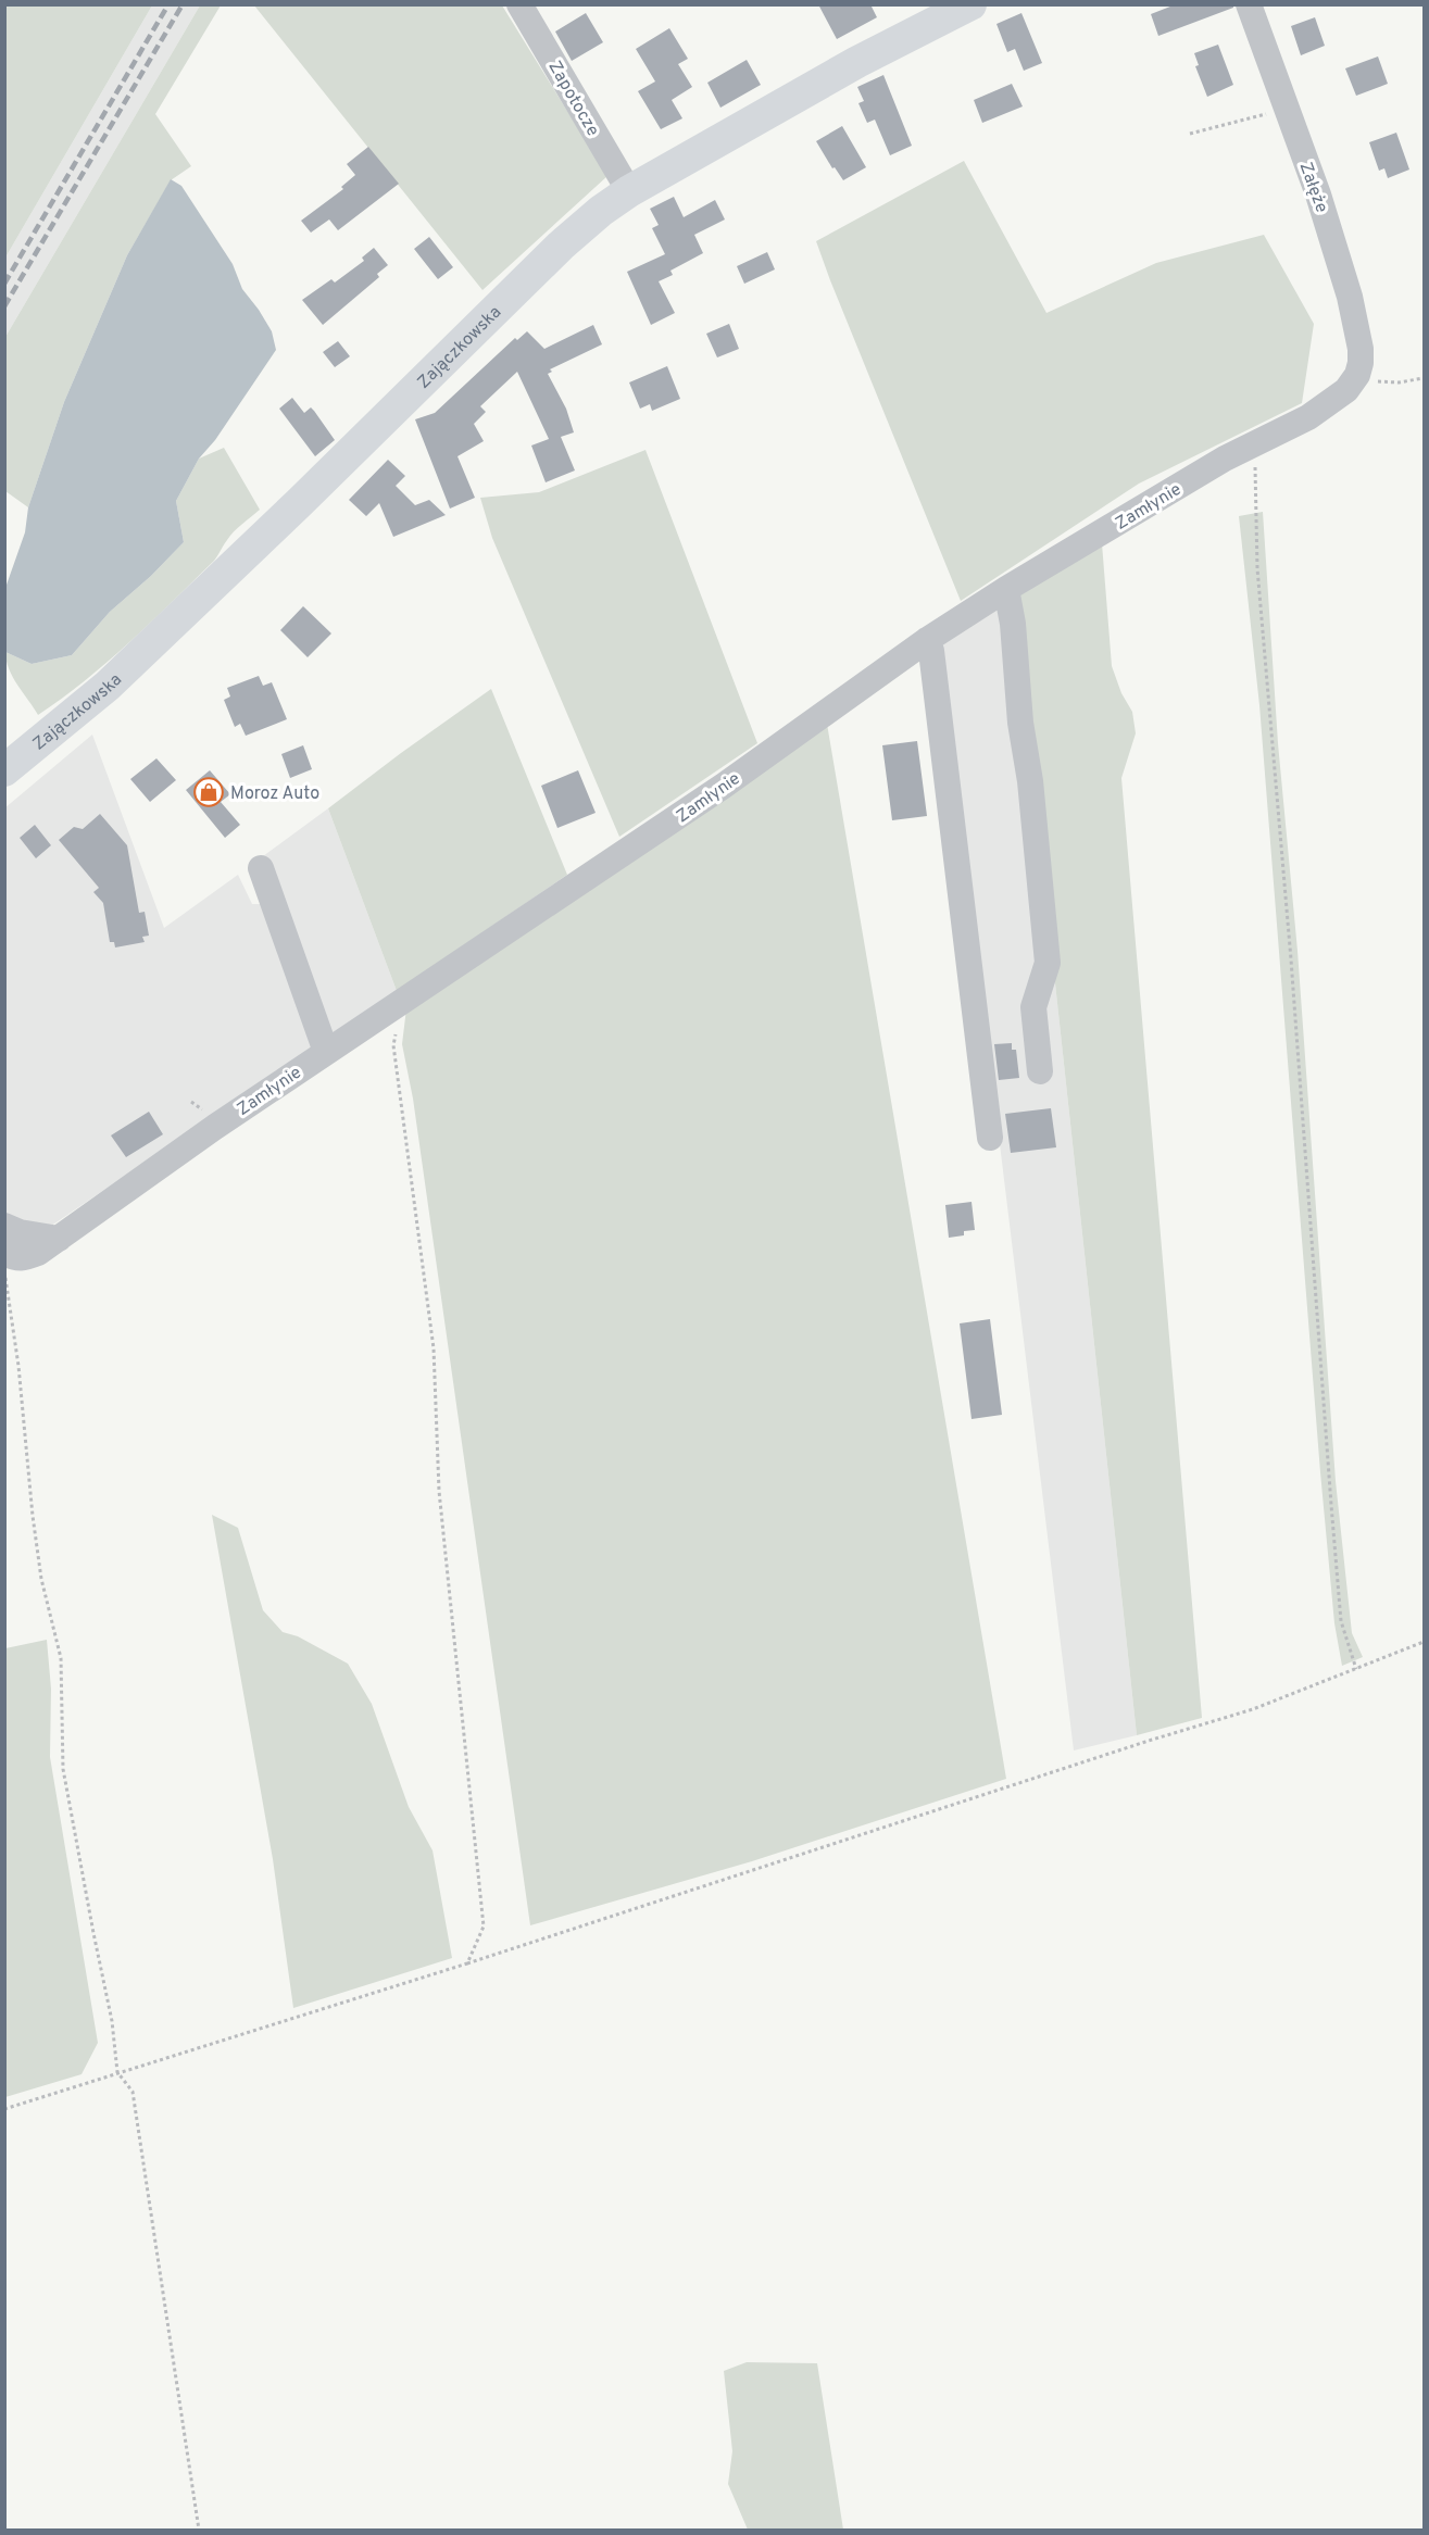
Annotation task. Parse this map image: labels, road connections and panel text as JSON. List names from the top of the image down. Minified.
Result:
{"streets":{"main road":["Zajączkowska"],"street":["Zapotocze","Załęże","Zamłynie"]},"crossings":[["Zapotocze","Zajączkowska"],["Załęże","Zamłynie"]],"places":{"shop":["Moroz Auto"]}}
